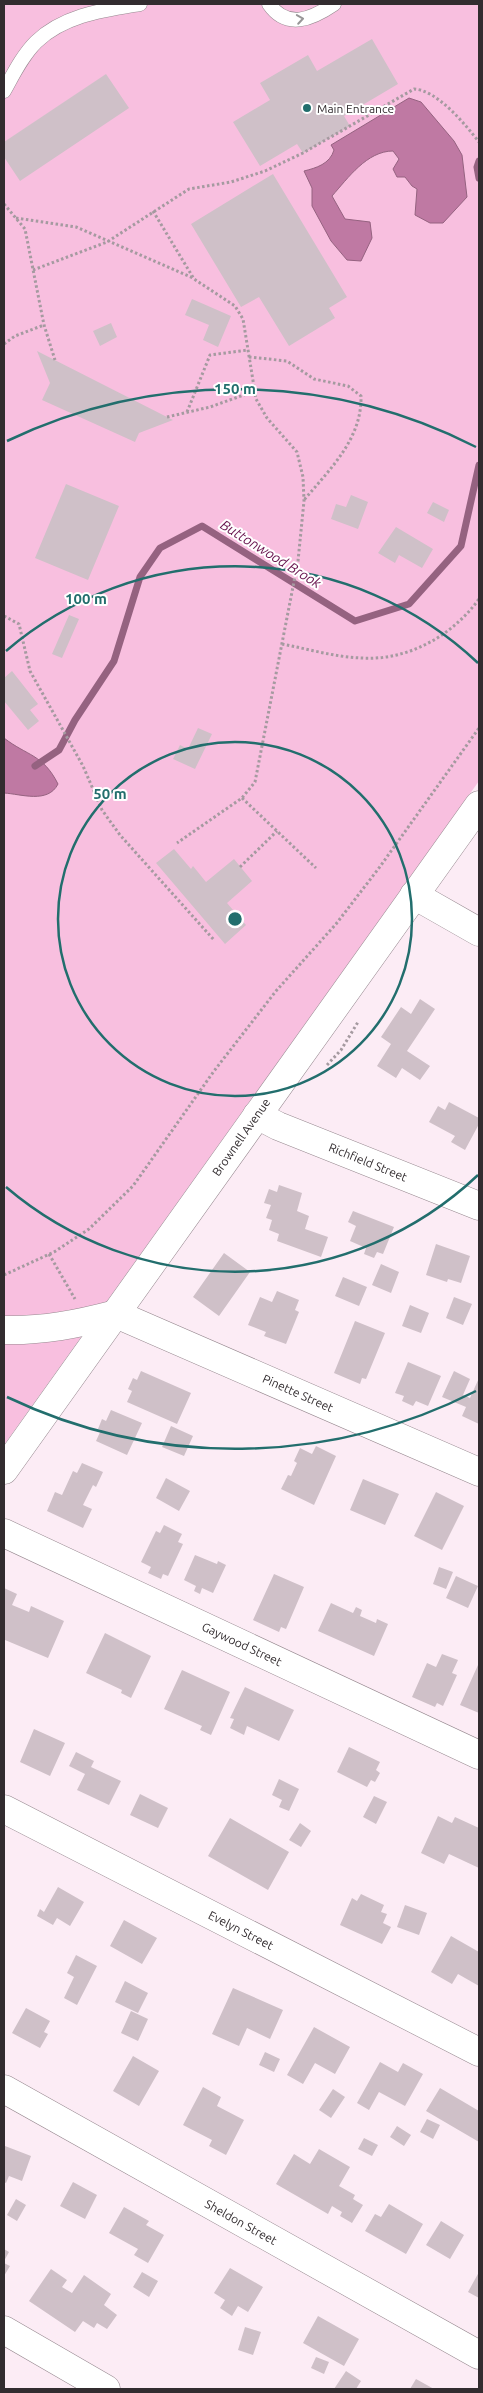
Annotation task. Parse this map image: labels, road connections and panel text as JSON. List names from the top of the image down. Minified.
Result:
{"streets":{"street":["Brownell Avenue","Richfield Street","Pinette Street","Gaywood Street","Evelyn Street","Sheldon Street"]},"crossings":[["Brownell Avenue","Richfield Street"],["Brownell Avenue","Pinette Street"]],"water":["Buttonwood Brook"],"places":["Main Entrance"],"rings":["150 m","100 m","50 m"]}
